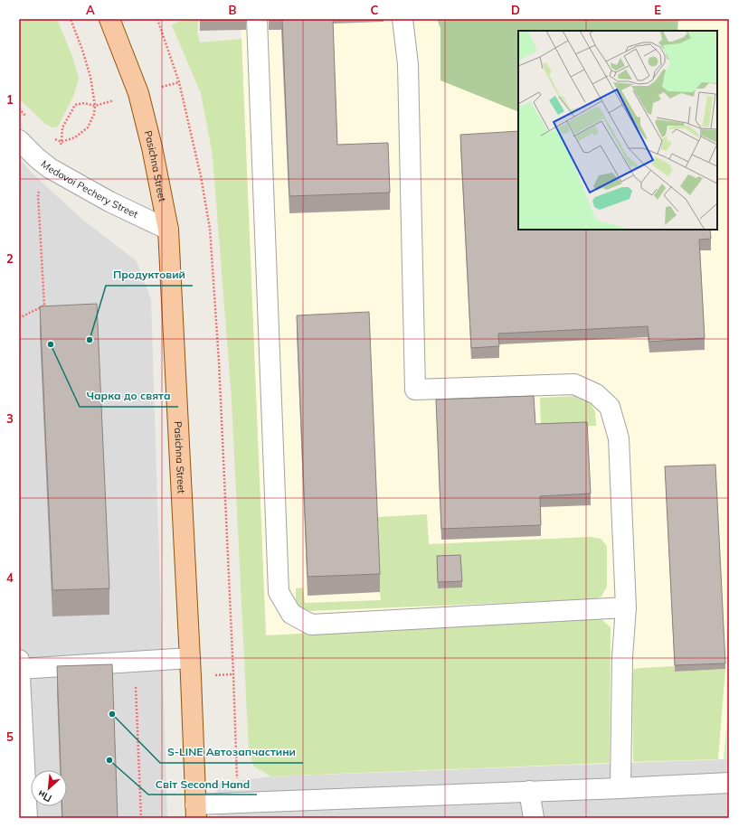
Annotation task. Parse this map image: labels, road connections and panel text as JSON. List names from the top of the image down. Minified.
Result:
{"streets":{"main road":["Pasichna Street"],"street":["Medovoi Pechery Street"]},"crossings":[["Pasichna Street","Medovoi Pechery Street"]],"places":["Продуктовий","Чарка до свята","S-LINE Автозапчастини","Світ Second Hand"],"north":"bottom left","grid":{"columns":["A","B","C","D","E"],"rows":["1","2","3","4","5"]}}
